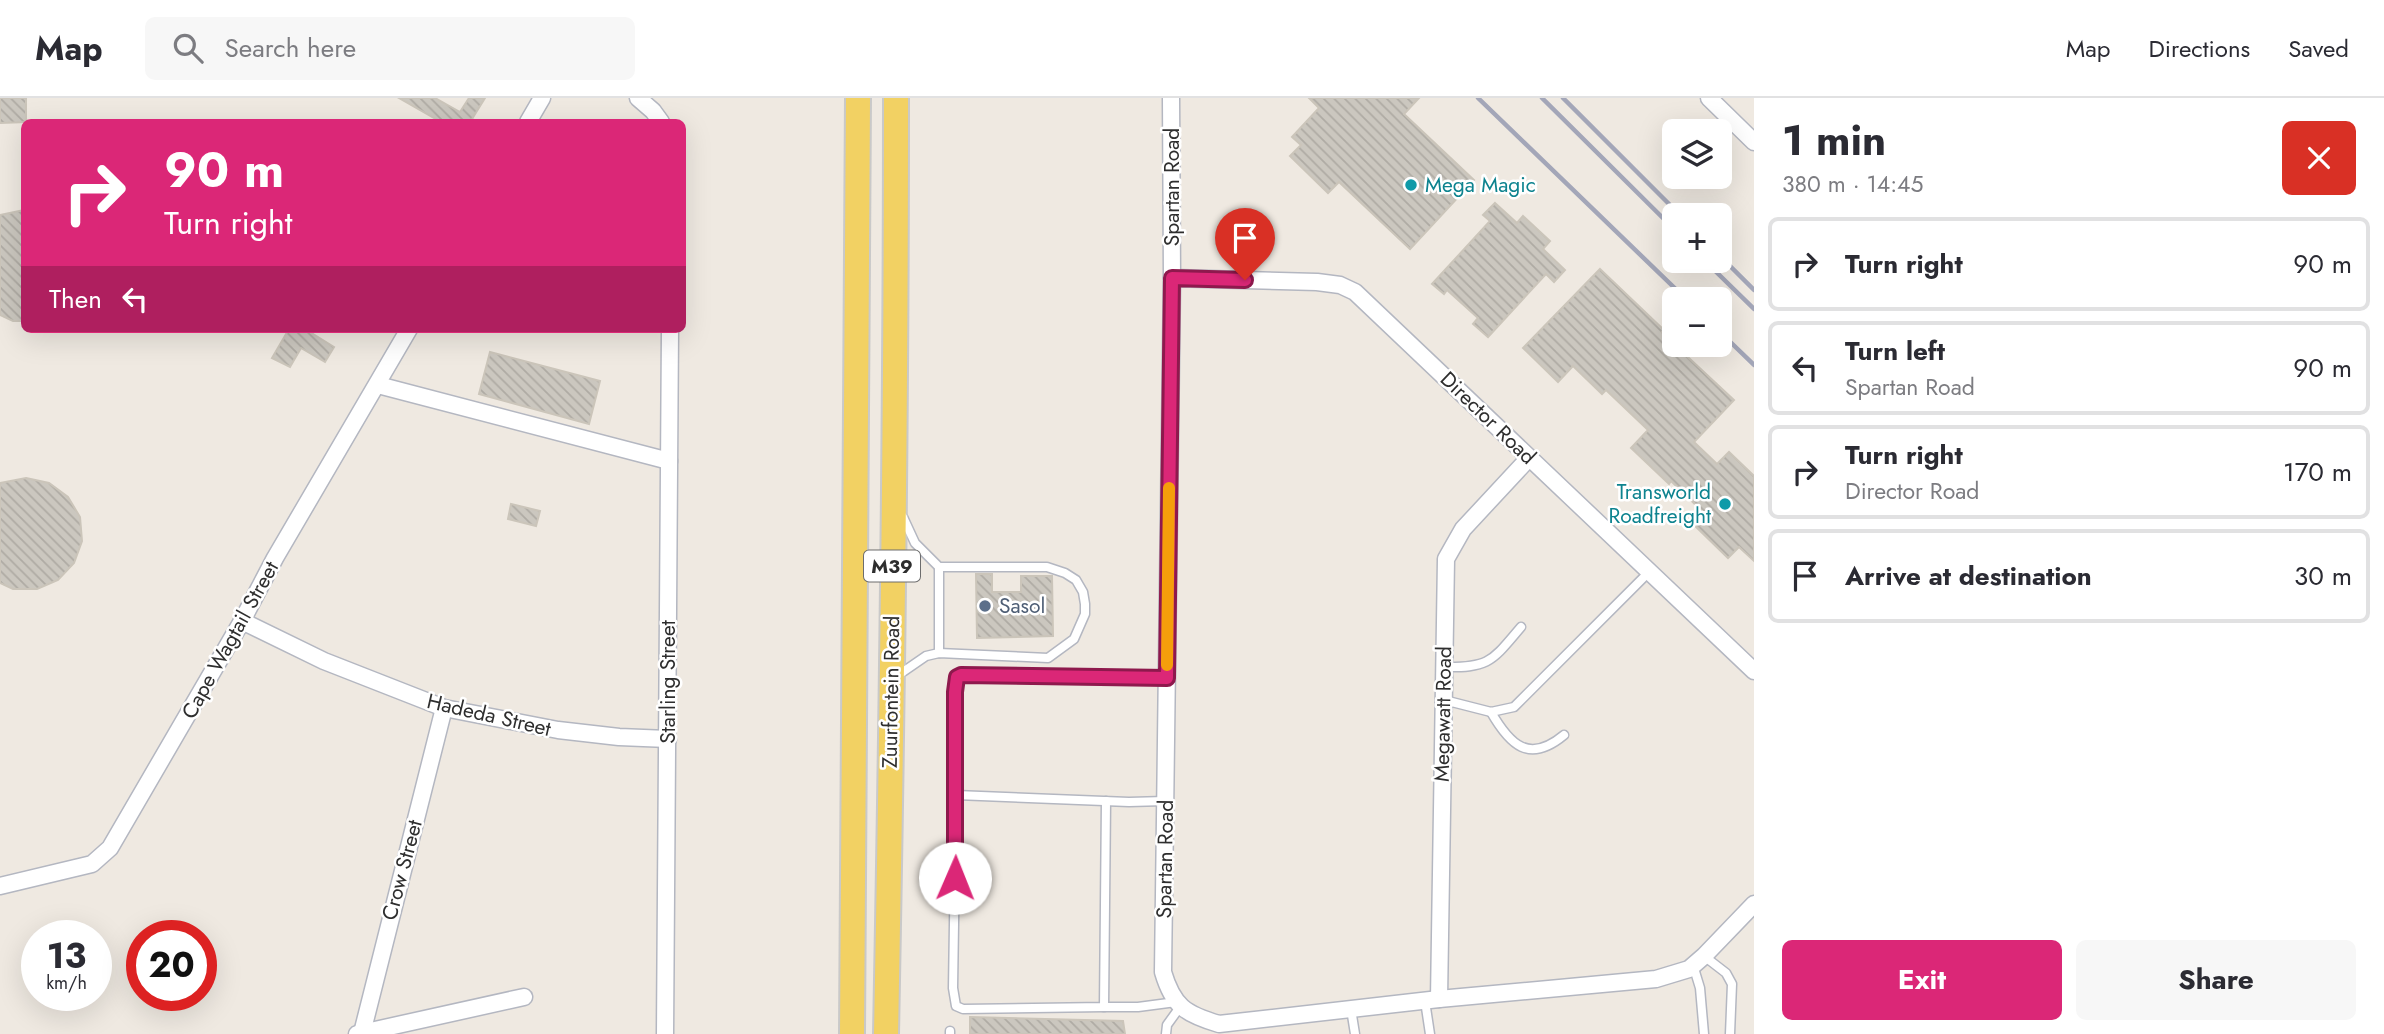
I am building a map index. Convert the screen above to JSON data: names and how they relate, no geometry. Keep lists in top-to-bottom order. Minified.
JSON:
{"streets":{"main road":["M39","Zuurfontein Road"],"street":["Spartan Road","Director Road","Cape Wagtail Street","Starling Street","Megawatt Road","Hadeda Street","Crow Street"]},"crossings":[["Spartan Road","Director Road"],["Director Road","Megawatt Road"],["Cape Wagtail Street","Hadeda Street"],["Starling Street","Hadeda Street"],["Hadeda Street","Crow Street"]],"places":["Mega Magic","Transworld Roadfreight","Sasol"],"page":{"header":"Map","search":"Search here","nav":["Map","Directions","Saved"],"heading":["1 min","380 m · 14:45"],"map_buttons":["+","−"],"turn":["90 m","Turn right"],"list":[{"name":"Turn right","value":"90 m"},{"name":"Turn left","note":"Spartan Road","value":"90 m"},{"name":"Turn right","note":"Director Road","value":"170 m"},{"name":"Arrive at destination","value":"30 m"}],"then":"Then","speed":"13 km/h","limit":"20","buttons":["Exit","Share"]}}
